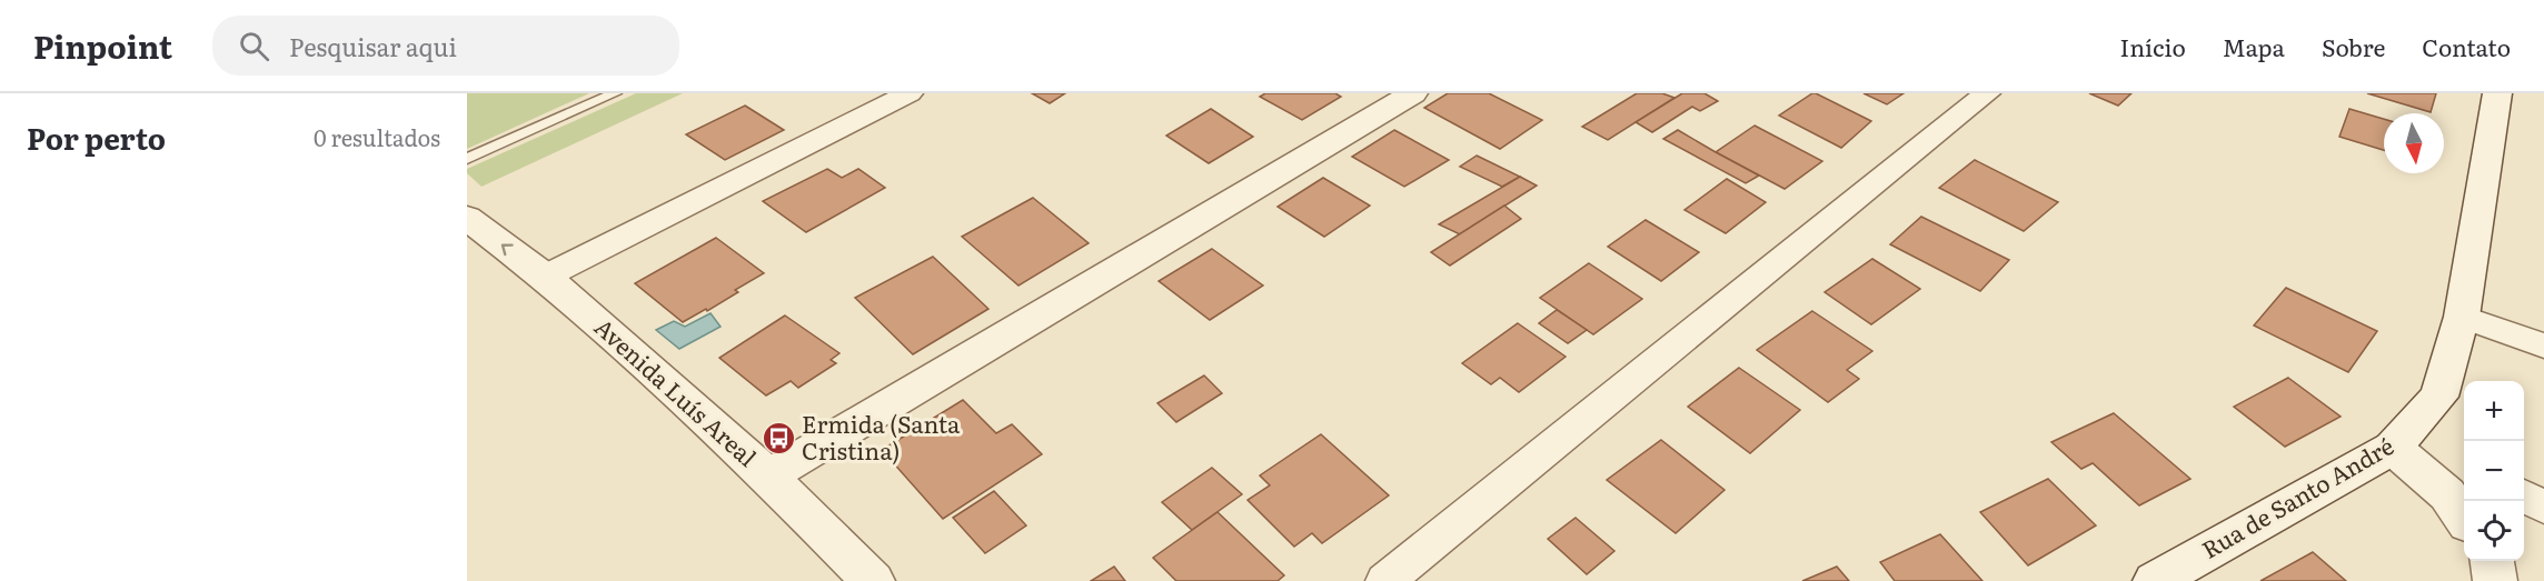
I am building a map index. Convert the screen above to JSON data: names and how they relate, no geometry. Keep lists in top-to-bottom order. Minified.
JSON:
{"streets":{"street":["Avenida Luís Areal","Rua de Santo André"]},"places":{"bus stop":["Ermida (Santa Cristina)"]},"north":"bottom","page":{"header":"Pinpoint","search":"Pesquisar aqui","nav":["Início","Mapa","Sobre","Contato"],"heading":["Por perto","0 resultados"],"map_buttons":["+","−"]}}
